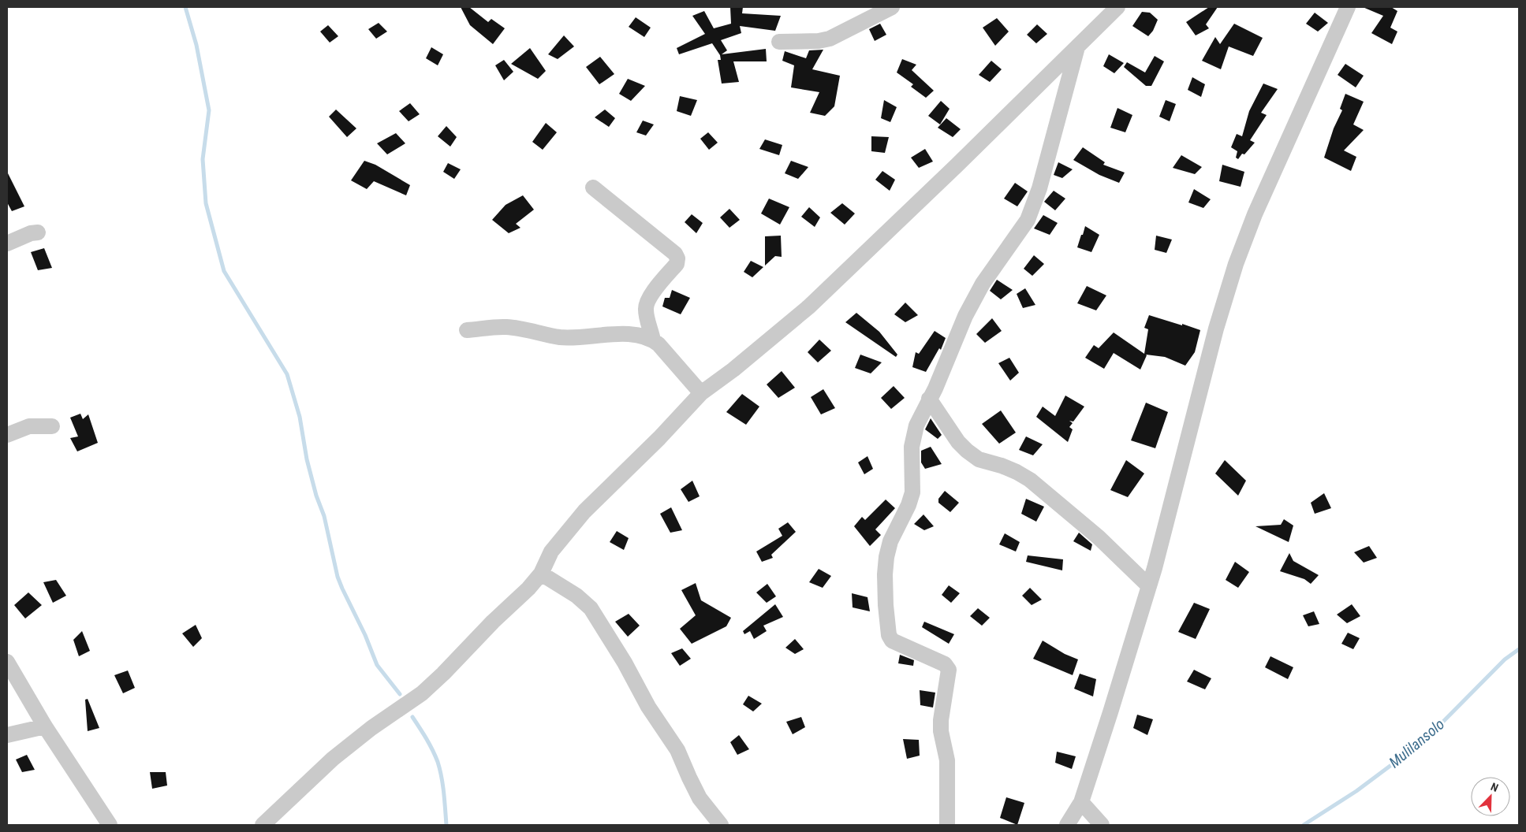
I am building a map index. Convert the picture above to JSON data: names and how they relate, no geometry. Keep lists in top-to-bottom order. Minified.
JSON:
{"water":["Mulilansolo"],"north":"top right"}
